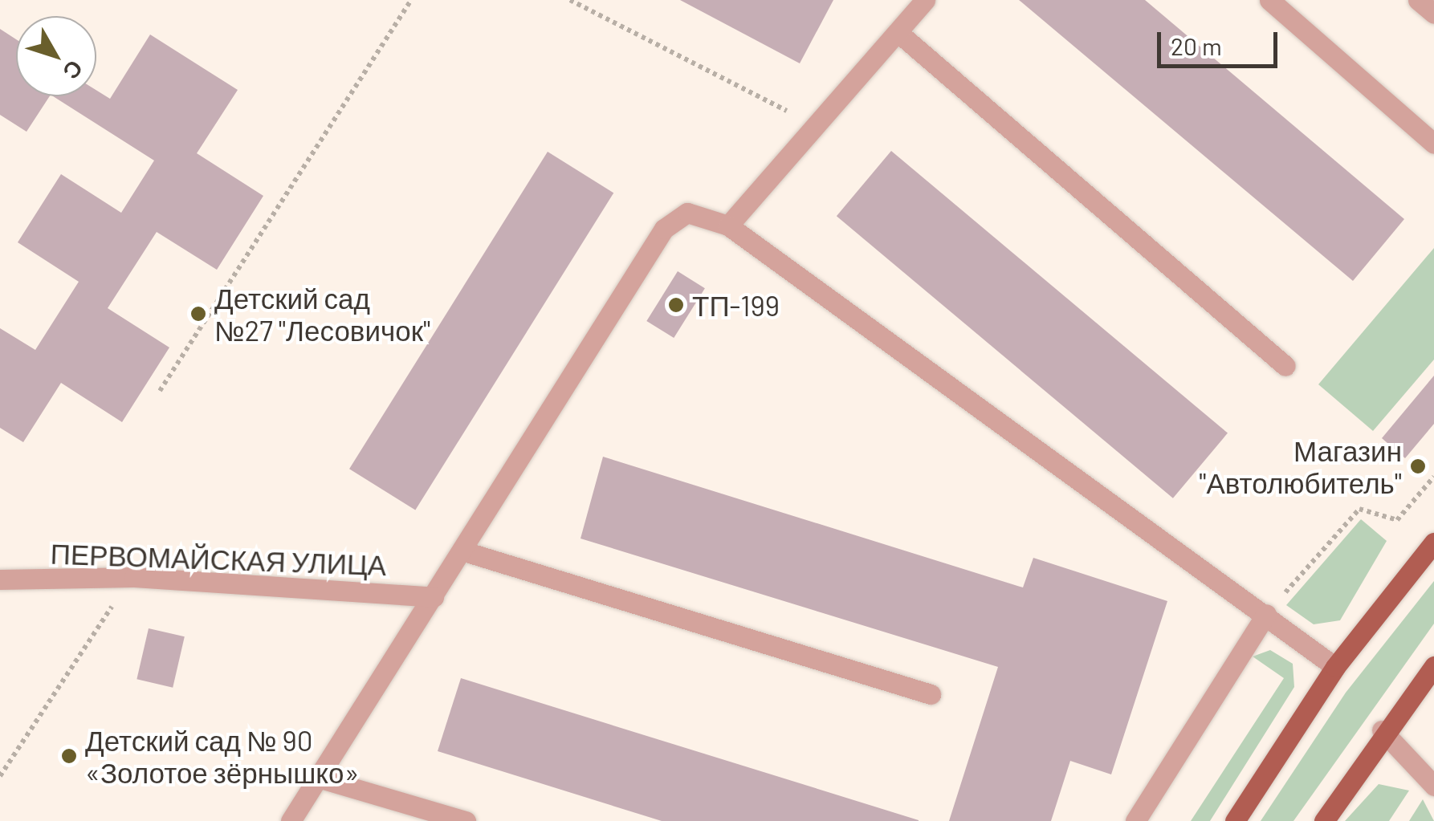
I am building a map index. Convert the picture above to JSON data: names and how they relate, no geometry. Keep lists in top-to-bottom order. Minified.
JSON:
{"streets":{"street":["ПЕРВОМАЙСКАЯ УЛИЦА"]},"places":["ТП-199","Детский сад №27 \"Лесовичок\"","Магазин \"Автолюбитель\"","Детский сад № 90 «Золотое зёрнышко»"],"scale_bar":"20 m","north":"bottom right"}
